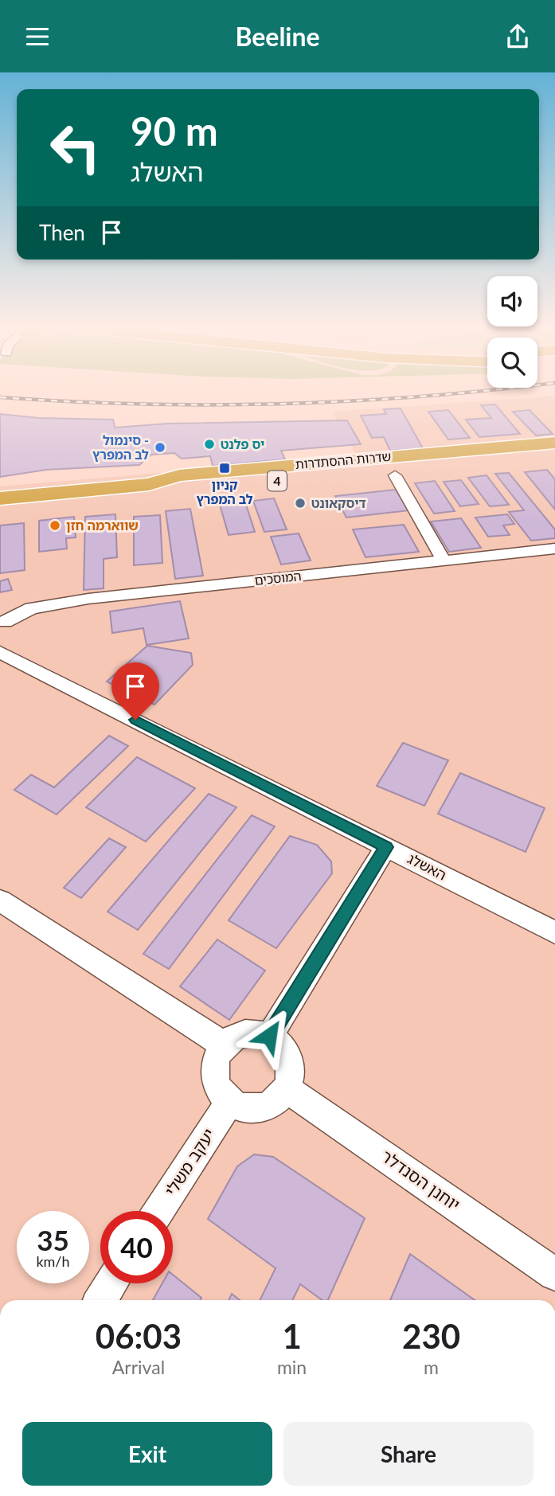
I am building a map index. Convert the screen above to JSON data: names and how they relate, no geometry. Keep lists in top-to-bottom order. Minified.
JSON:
{"streets":{"highway":["שדרות ההסתדרות","4"],"street":["המוסכים","האשלג","יעקב משלי","יוחנן הסנדלר"]},"crossings":[["יעקב משלי","יוחנן הסנדלר"]],"places":{"other":["יס פלנט","סינמול - לב המפרץ","דיסקאונט","שווארמה חזן"],"transit":["קניון לב המפרץ"]},"page":{"header":"Beeline","turn":["90 m","האשלג"],"then":"Then","speed":"35 km/h","limit":"40","eta":["06:03","Arrival","1","min","230","m"],"buttons":["Exit","Share"]}}
